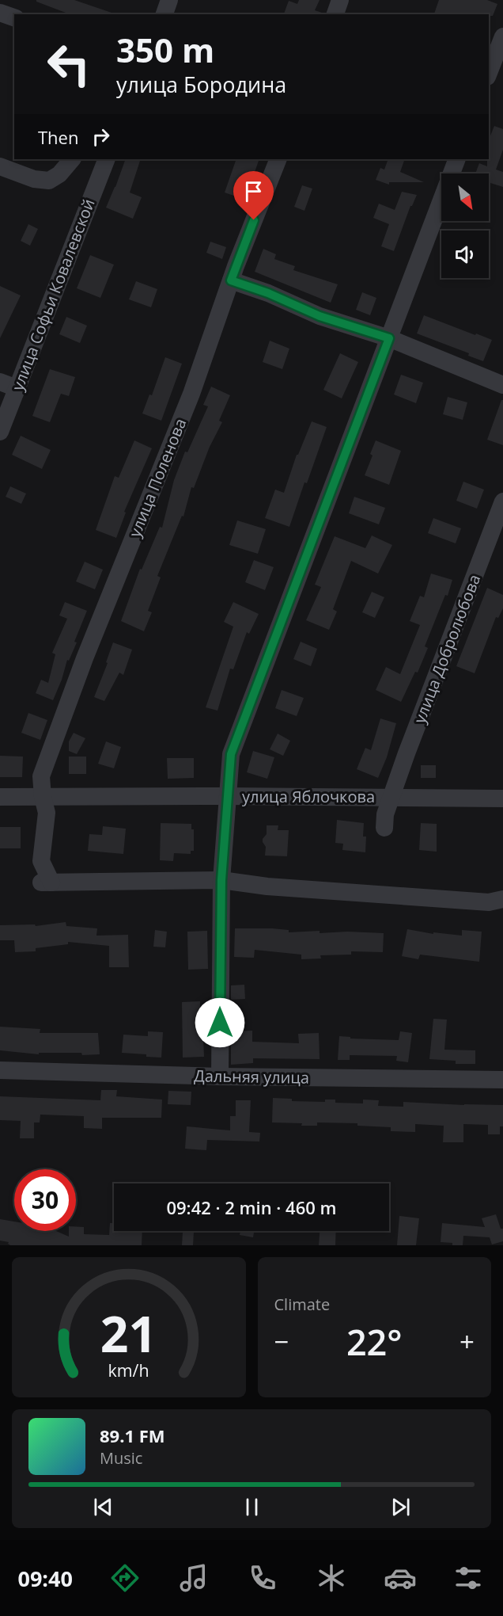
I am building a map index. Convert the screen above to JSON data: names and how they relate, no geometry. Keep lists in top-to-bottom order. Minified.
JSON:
{"streets":{"street":["улица Софьи Ковалевской","улица Поленова","улица Добролюбова","улица Яблочкова","Дальняя улица"]},"crossings":[["улица Поленова","улица Яблочкова"],["улица Добролюбова","улица Яблочкова"]],"north":"bottom right","page":{"turn":["350 m","улица Бородина"],"then":"Then","limit":"30","trip":"09:42 · 2 min · 460 m","tile":"Climate","heat":["−","22°","+"],"song":["89.1 FM","Music"],"tabs":"09:40","gauge":["21","km/h"]}}
